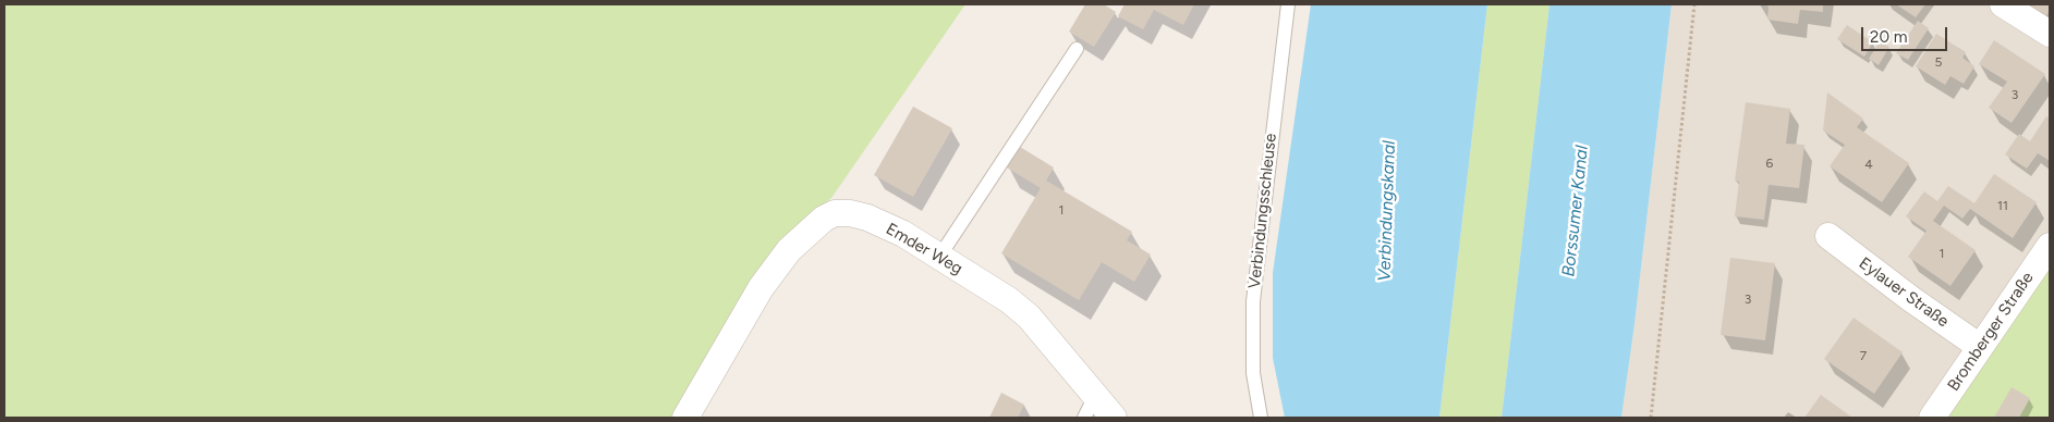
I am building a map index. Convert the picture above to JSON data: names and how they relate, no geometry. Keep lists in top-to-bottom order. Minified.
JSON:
{"streets":{"street":["Emder Weg","Eylauer Straße","Bromberger Straße"],"lane":["Verbindungsschleuse"]},"crossings":[["Eylauer Straße","Bromberger Straße"]],"water":["Verbindungskanal","Borssumer Kanal"],"house_numbers":["5","3","6","4","11","1","1","3","7"],"scale_bar":"20 m"}
